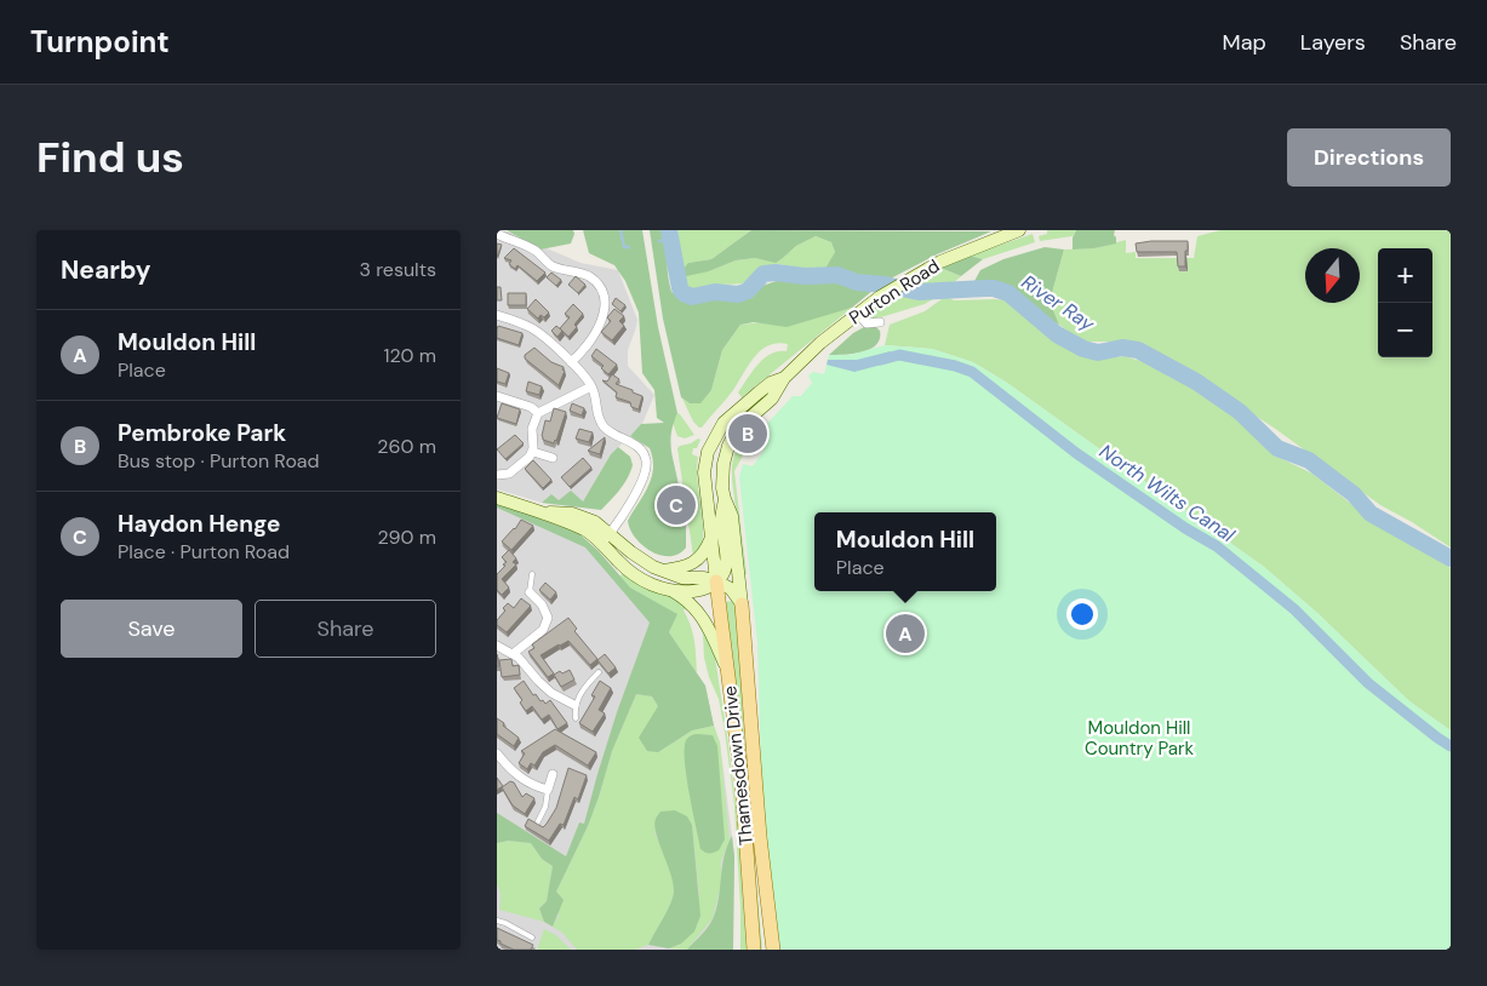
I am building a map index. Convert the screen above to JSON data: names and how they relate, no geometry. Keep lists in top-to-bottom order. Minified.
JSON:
{"streets":{"main road":["Purton Road","Thamesdown Drive"]},"crossings":[["Purton Road","Thamesdown Drive"]],"water":["River Ray","North Wilts Canal"],"parks":["Mouldon Hill Country Park"],"north":"bottom","page":{"header":"Turnpoint","nav":["Map","Layers","Share"],"buttons":["Directions",["Save","Share"]],"title":"Find us","heading":["Nearby","3 results"],"map_buttons":["+","−"],"list":[{"mark":"A","name":"Mouldon Hill","note":"Place","value":"120 m"},{"mark":"B","name":"Pembroke Park","note":"Bus stop · Purton Road","value":"260 m"},{"mark":"C","name":"Haydon Henge","note":"Place · Purton Road","value":"290 m"}],"pins":["B","C","A"],"popup":["Mouldon Hill","Place"]}}
